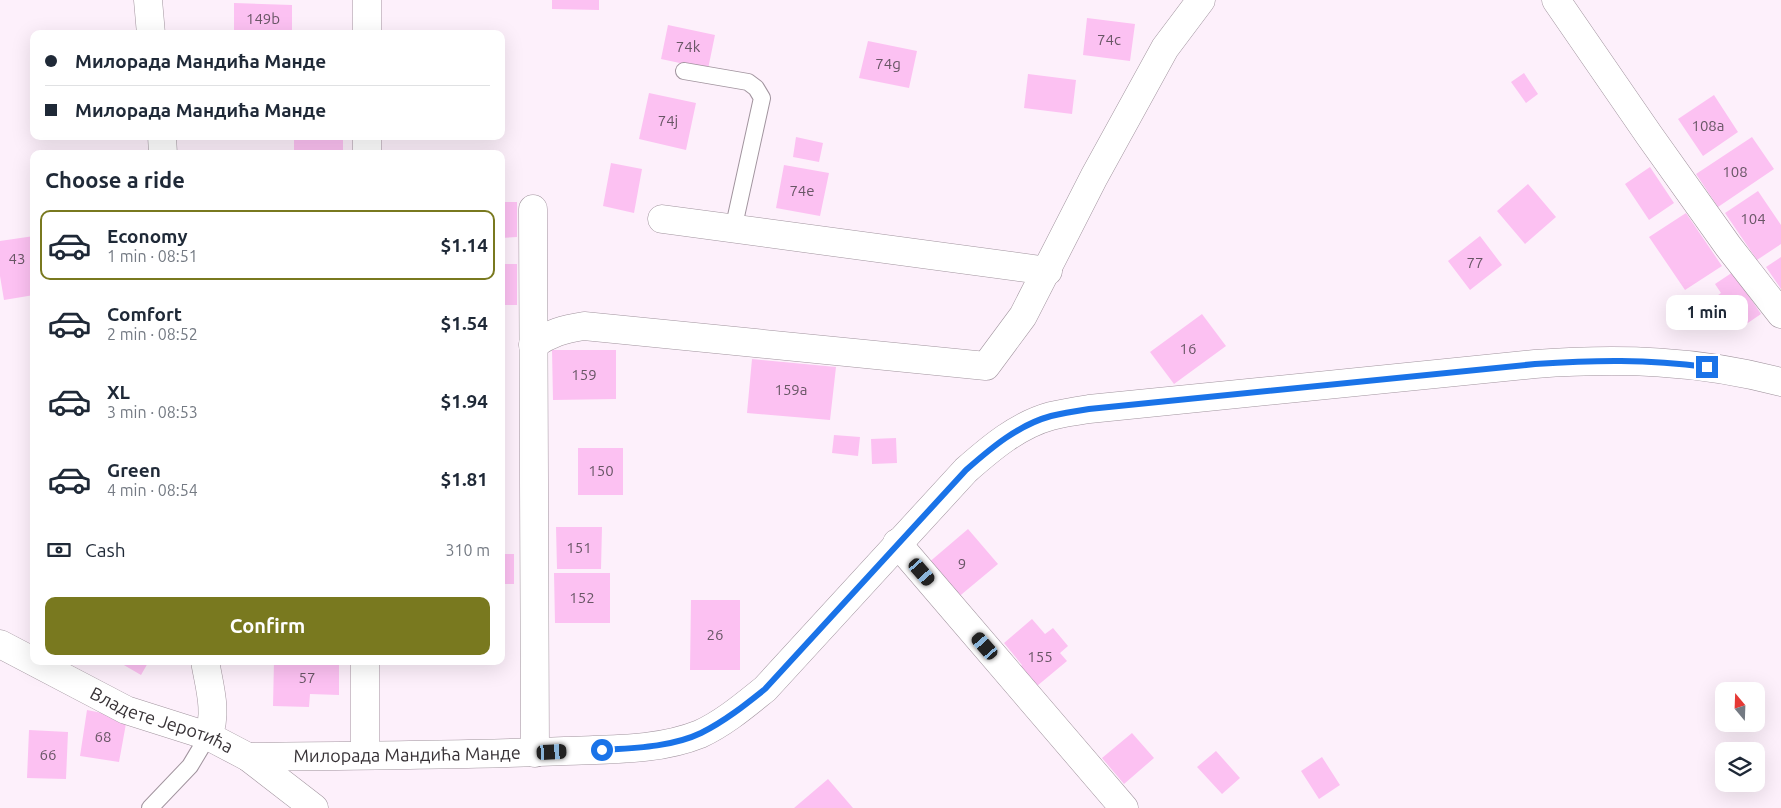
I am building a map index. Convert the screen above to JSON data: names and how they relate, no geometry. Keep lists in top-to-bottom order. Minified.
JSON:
{"streets":{"street":["Владете Јеротића","Милорада Мандића Манде"]},"crossings":[["Владете Јеротића","Милорада Мандића Манде"]],"house_numbers":["149b","74c","74k","74g","74j","108a","108","74e","104","43","77","16","159","159a","150","151","9","152","26","155","57","68","66"],"north":"top","page":{"banner":["Милорада Мандића Манде","Милорада Мандића Манде"],"heading":"Choose a ride","list":[{"name":"Economy","note":"1 min · 08:51","value":"$1.14"},{"name":"Comfort","note":"2 min · 08:52","value":"$1.54"},{"name":"XL","note":"3 min · 08:53","value":"$1.94"},{"name":"Green","note":"4 min · 08:54","value":"$1.81"}],"bubble":"1 min","pay":["Cash","310 m"],"buttons":"Confirm"}}
